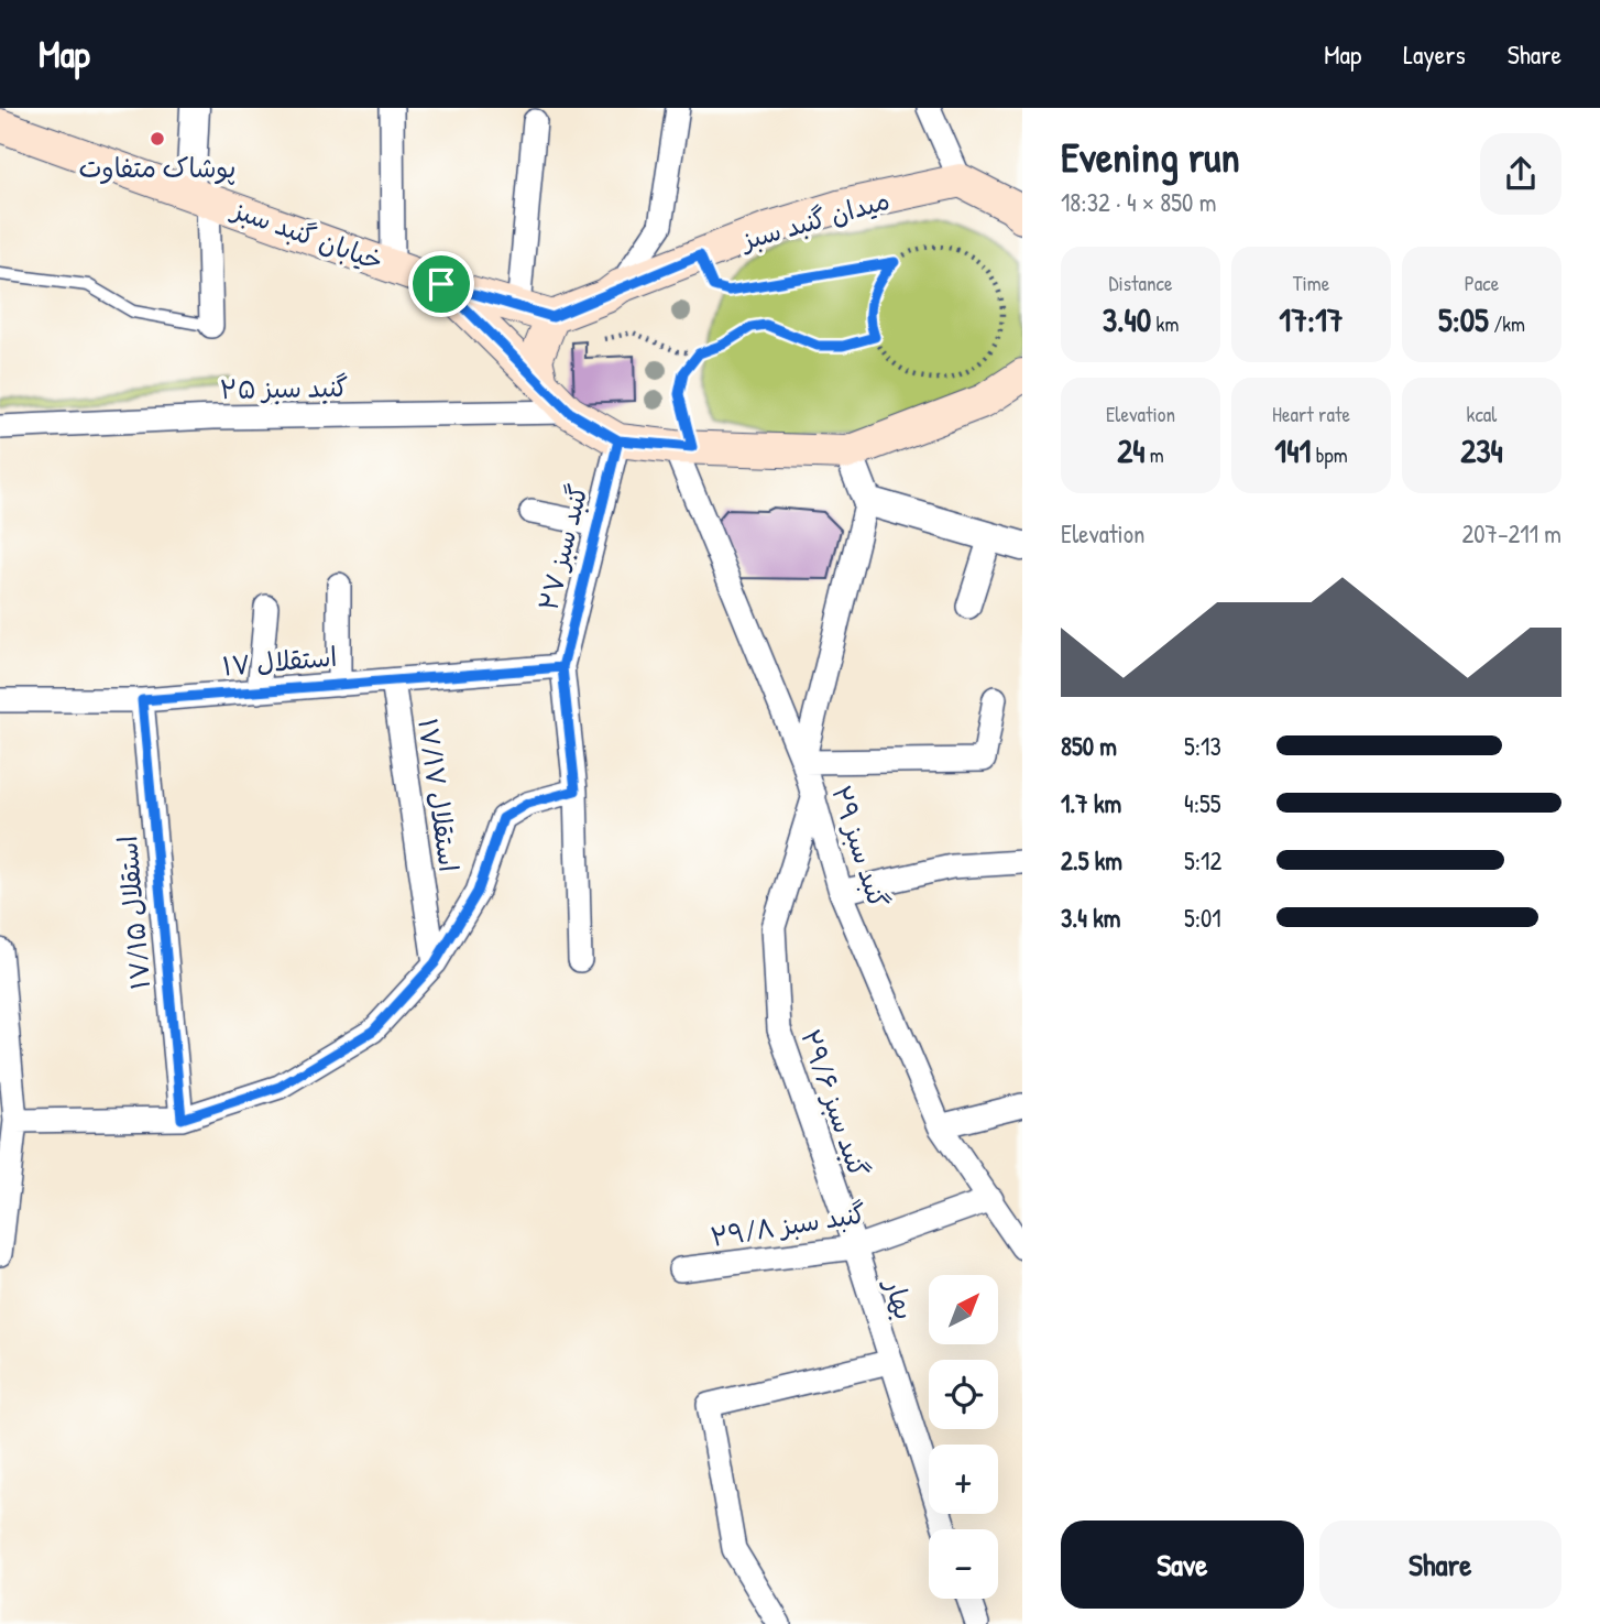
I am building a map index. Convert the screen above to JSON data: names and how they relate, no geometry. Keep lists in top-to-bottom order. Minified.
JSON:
{"streets":{"main road":["میدان گنبد سبز","خیابان گنبد سبز"],"street":["گنبد سبز ۲۵","گنبد سبز ۲۷","استقلال ۱۷","استقلال ۱۷/۱۷","گنبد سبز ۲۹","استقلال ۱۷/۱۵","گنبد سبز ۲۹/۶","گنبد سبز ۲۹/۸","بهار"]},"crossings":[["میدان گنبد سبز","خیابان گنبد سبز"],["گنبد سبز ۲۷","استقلال ۱۷"],["استقلال ۱۷","استقلال ۱۷/۱۷"],["استقلال ۱۷","استقلال ۱۷/۱۵"],["گنبد سبز ۲۹","گنبد سبز ۲۹/۶"],["گنبد سبز ۲۹","گنبد سبز ۲۹/۸"],["گنبد سبز ۲۹/۶","گنبد سبز ۲۹/۸"],["گنبد سبز ۲۹/۶","بهار"],["گنبد سبز ۲۹/۸","بهار"]],"places":["پوشاک متفاوت"],"north":"top right","page":{"header":"Map","nav":["Map","Layers","Share"],"heading":["Evening run","18:32 · 4 × 850 m"],"stats":[["Distance","3.40 km"],["Time","17:17"],["Pace","5:05 /km"],["Elevation","24 m"],["Heart rate","141 bpm"],["kcal","234"]],"chart":["Elevation","207–211 m"],"list":[{"name":"850 m","note":"5:13"},{"name":"1.7 km","note":"4:55"},{"name":"2.5 km","note":"5:12"},{"name":"3.4 km","note":"5:01"}],"map_buttons":["+","−"],"buttons":["Save","Share"]}}
